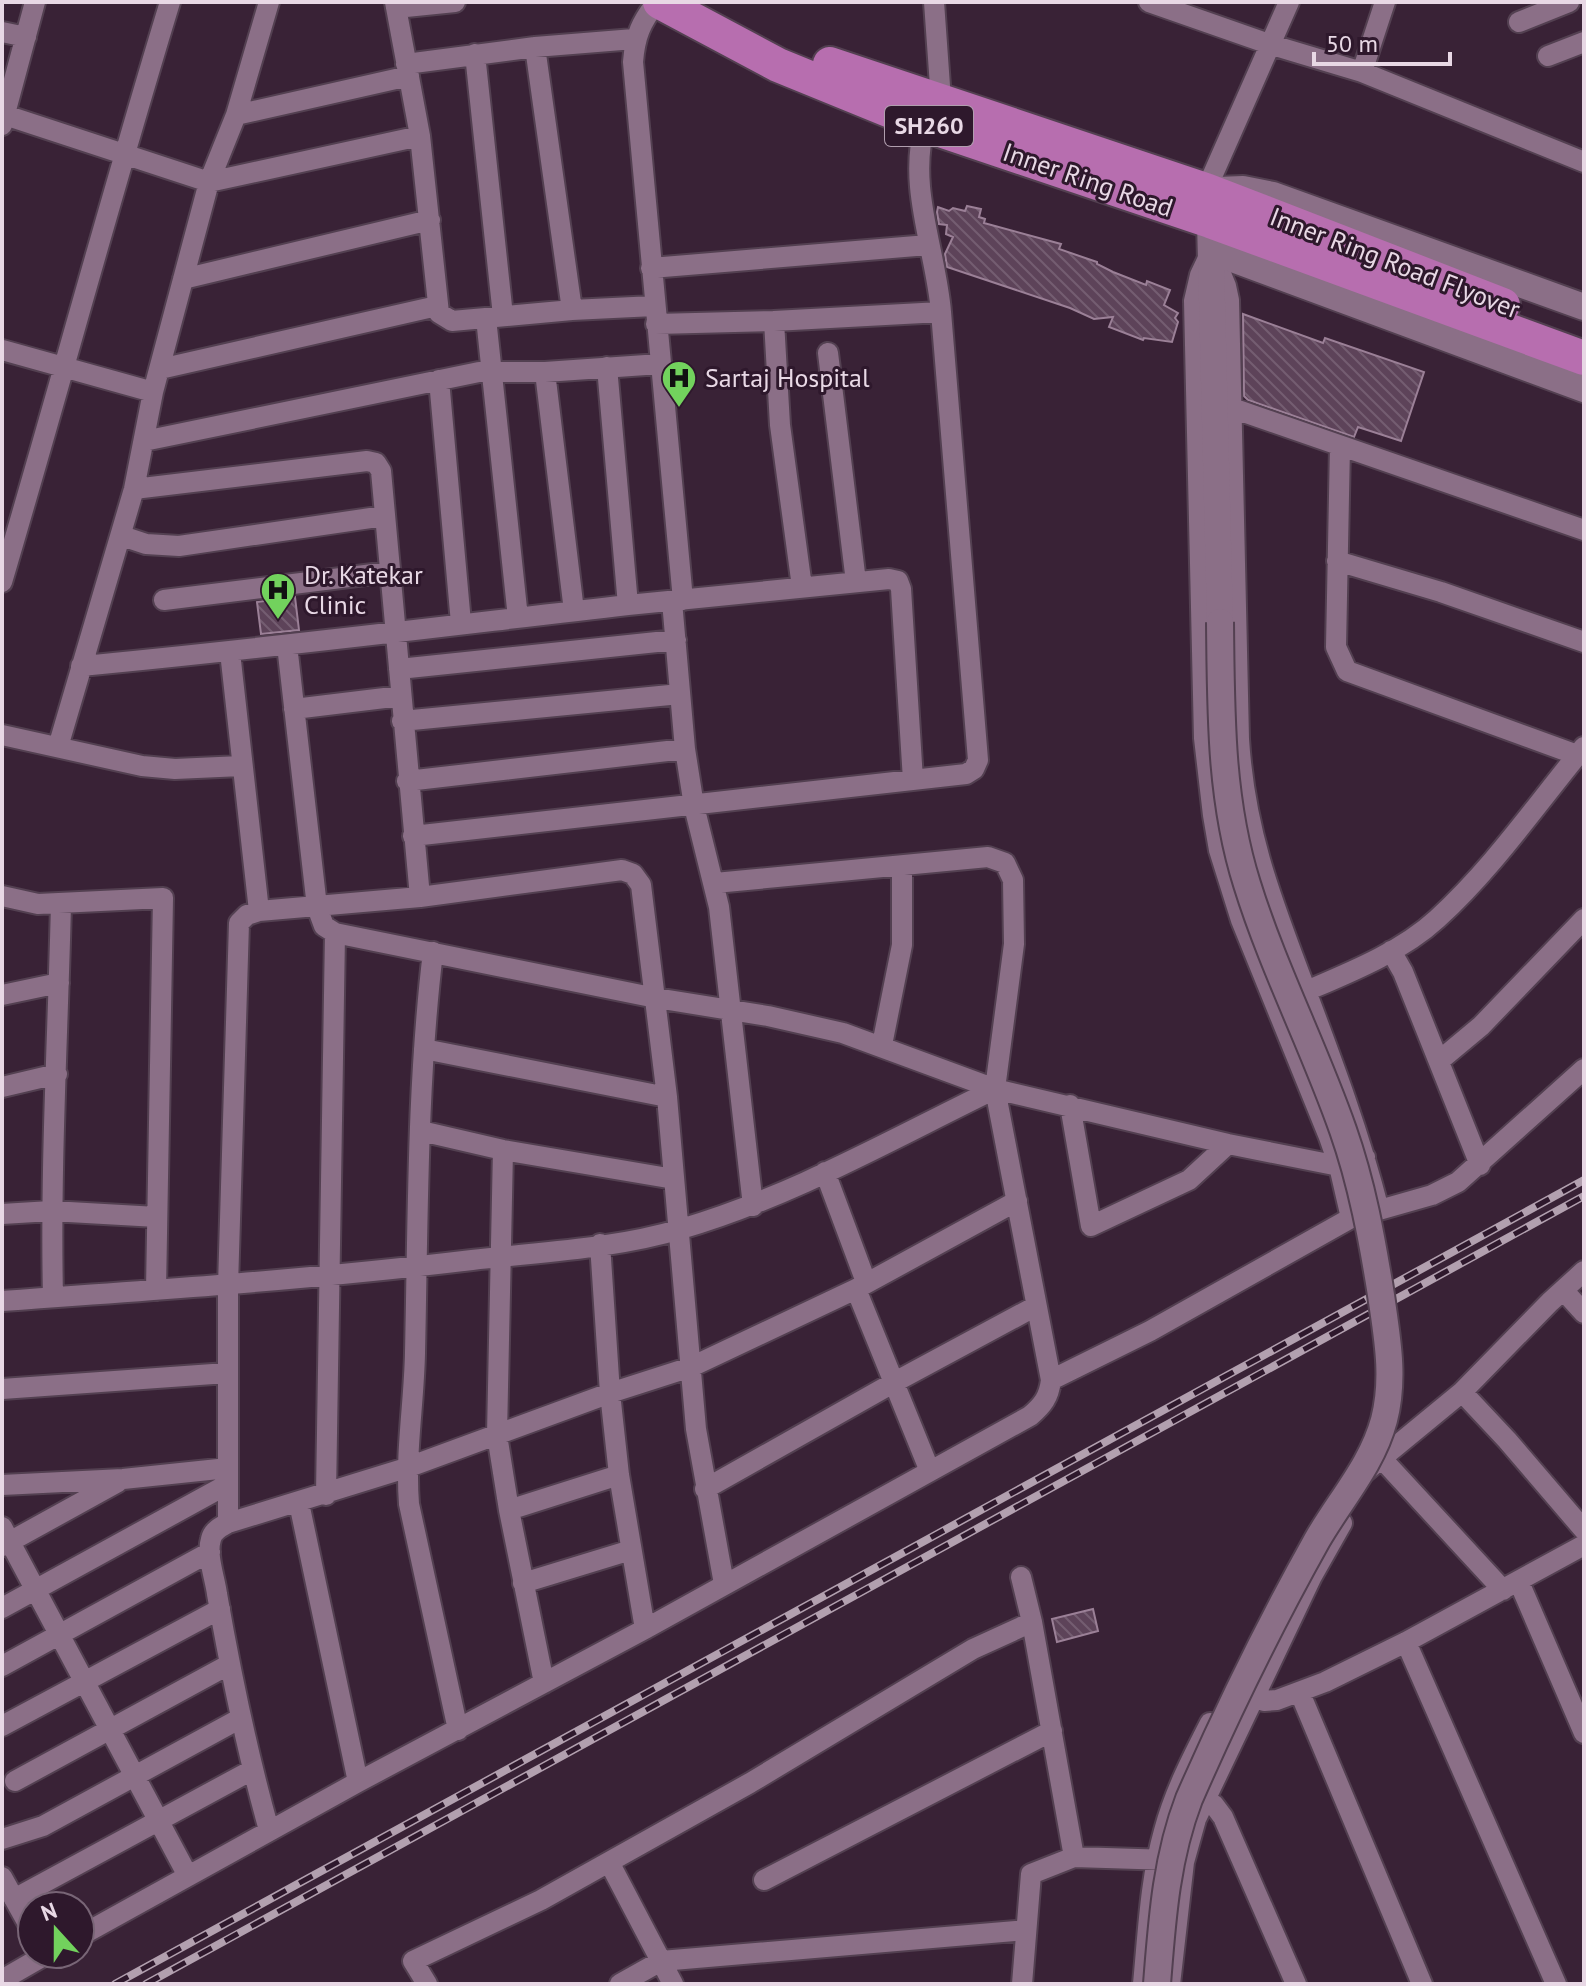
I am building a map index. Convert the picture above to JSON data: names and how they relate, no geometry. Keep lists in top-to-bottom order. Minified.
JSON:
{"streets":{"highway":["SH260","Inner Ring Road","Inner Ring Road Flyover"]},"crossings":[["Inner Ring Road","Inner Ring Road Flyover"]],"places":{"hospital":["Sartaj Hospital","Dr. Katekar Clinic"]},"scale_bar":"50 m","north":"top"}
